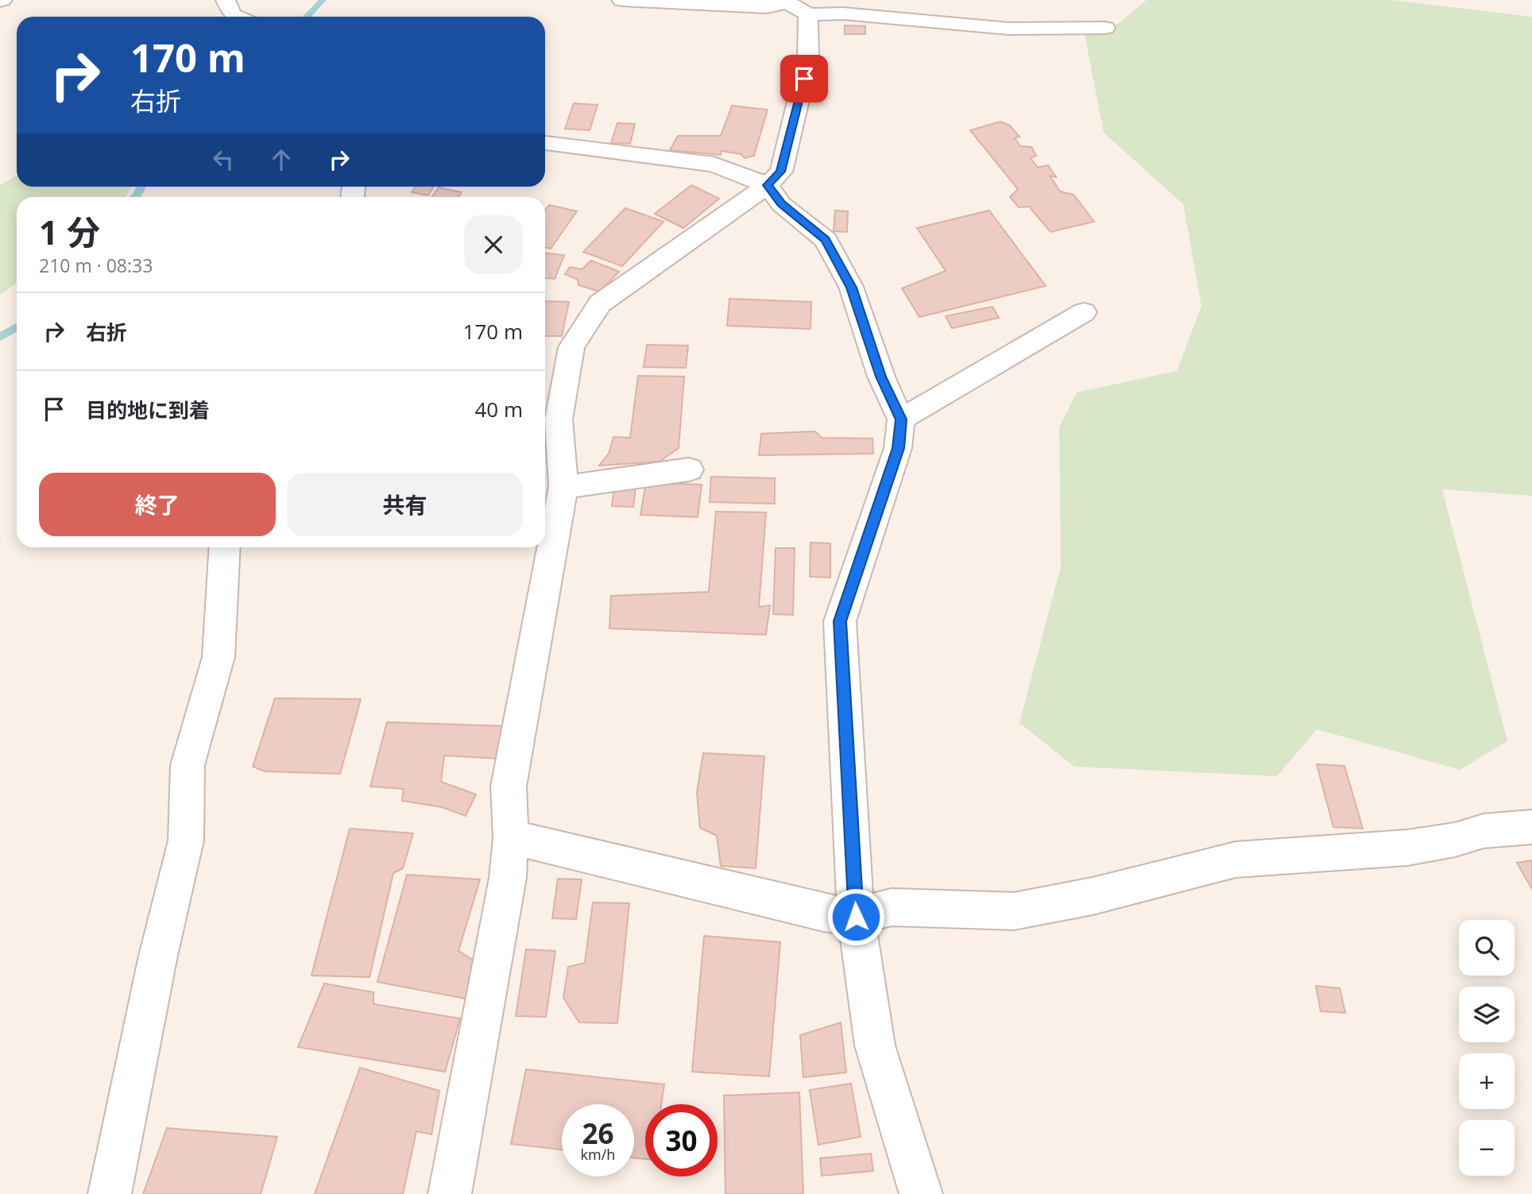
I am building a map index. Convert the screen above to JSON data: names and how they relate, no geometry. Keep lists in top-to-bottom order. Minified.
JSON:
{"page":{"turn":["170 m","右折"],"heading":["1 分","210 m · 08:33"],"list":[{"name":"右折","value":"170 m"},{"name":"目的地に到着","value":"40 m"}],"buttons":["終了","共有"],"map_buttons":["+","−"],"speed":"26 km/h","limit":"30"}}
